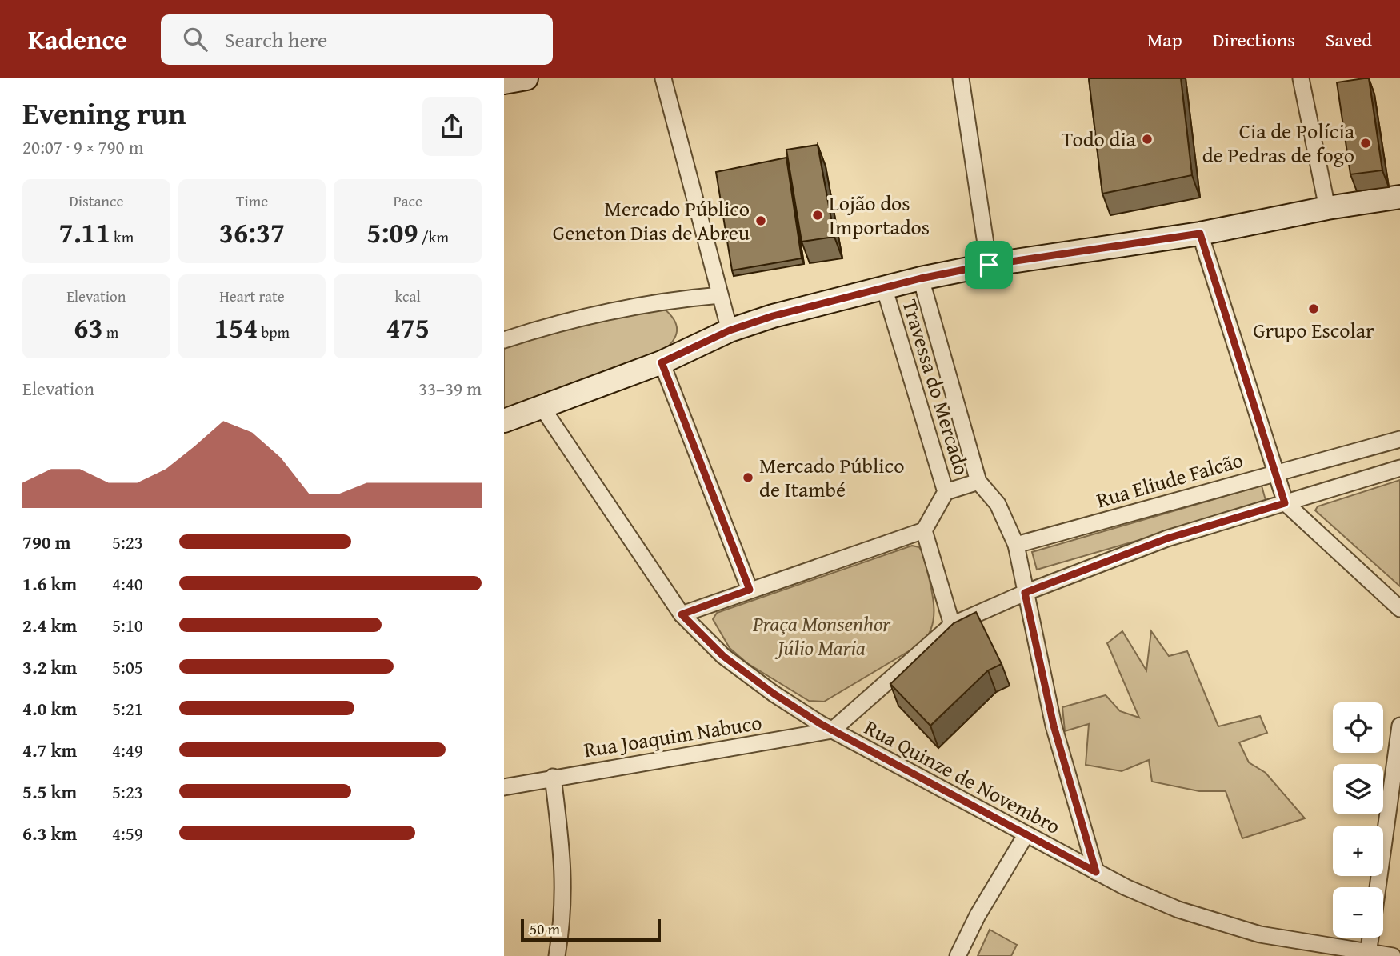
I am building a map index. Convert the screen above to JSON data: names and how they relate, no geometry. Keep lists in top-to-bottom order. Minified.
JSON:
{"streets":{"street":["Travessa do Mercado","Rua Eliude Falcão","Rua Joaquim Nabuco","Rua Quinze de Novembro"]},"crossings":[["Rua Joaquim Nabuco","Rua Quinze de Novembro"]],"parks":["Praça Monsenhor Júlio Maria"],"places":["Todo dia","Cia de Polícia de Pedras de fogo","Lojão dos Importados","Mercado Público Geneton Dias de Abreu","Grupo Escolar","Mercado Público de Itambé"],"scale_bar":"50 m","page":{"header":"Kadence","search":"Search here","nav":["Map","Directions","Saved"],"heading":["Evening run","20:07 · 9 × 790 m"],"stats":[["Distance","7.11 km"],["Time","36:37"],["Pace","5:09 /km"],["Elevation","63 m"],["Heart rate","154 bpm"],["kcal","475"]],"chart":["Elevation","33–39 m"],"list":[{"name":"790 m","note":"5:23"},{"name":"1.6 km","note":"4:40"},{"name":"2.4 km","note":"5:10"},{"name":"3.2 km","note":"5:05"},{"name":"4.0 km","note":"5:21"},{"name":"4.7 km","note":"4:49"},{"name":"5.5 km","note":"5:23"},{"name":"6.3 km","note":"4:59"}],"map_buttons":["+","−"],"scale":"50 m"}}
